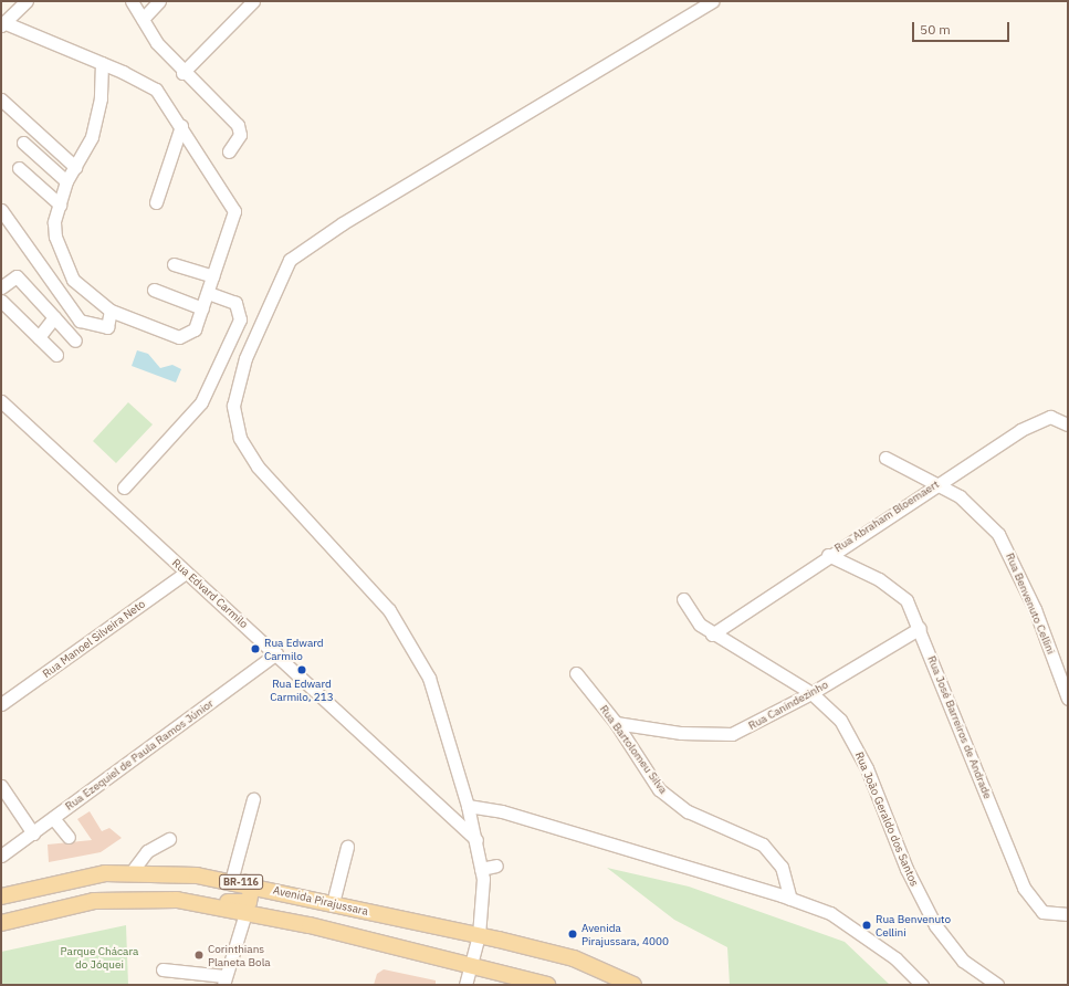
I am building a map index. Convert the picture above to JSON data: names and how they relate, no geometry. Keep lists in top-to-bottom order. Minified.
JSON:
{"streets":{"main road":["BR-116","Avenida Pirajussara"],"street":["Rua Abraham Bloemaert","Rua Edvard Carmilo","Rua Benvenuto Cellini","Rua Manoel Silveira Neto","Rua Canindezinho","Rua José Barreiros de Andrade","Rua Bartolomeu Silva","Rua Ezequiel de Paula Ramos Júnior","Rua João Geraldo dos Santos"]},"crossings":[["Rua Abraham Bloemaert","Rua Benvenuto Cellini"],["Rua Abraham Bloemaert","Rua José Barreiros de Andrade"],["Rua Abraham Bloemaert","Rua João Geraldo dos Santos"],["Rua Edvard Carmilo","Rua Manoel Silveira Neto"],["Rua Edvard Carmilo","Rua Ezequiel de Paula Ramos Júnior"],["Rua Canindezinho","Rua José Barreiros de Andrade"],["Rua Canindezinho","Rua Bartolomeu Silva"],["Rua Canindezinho","Rua João Geraldo dos Santos"]],"parks":["Parque Chácara do Jóquei"],"places":["Rua Edward Carmilo","Rua Edward Carmilo, 213","Rua Benvenuto Cellini","Avenida Pirajussara, 4000","Corinthians Planeta Bola"],"scale_bar":"50 m"}
